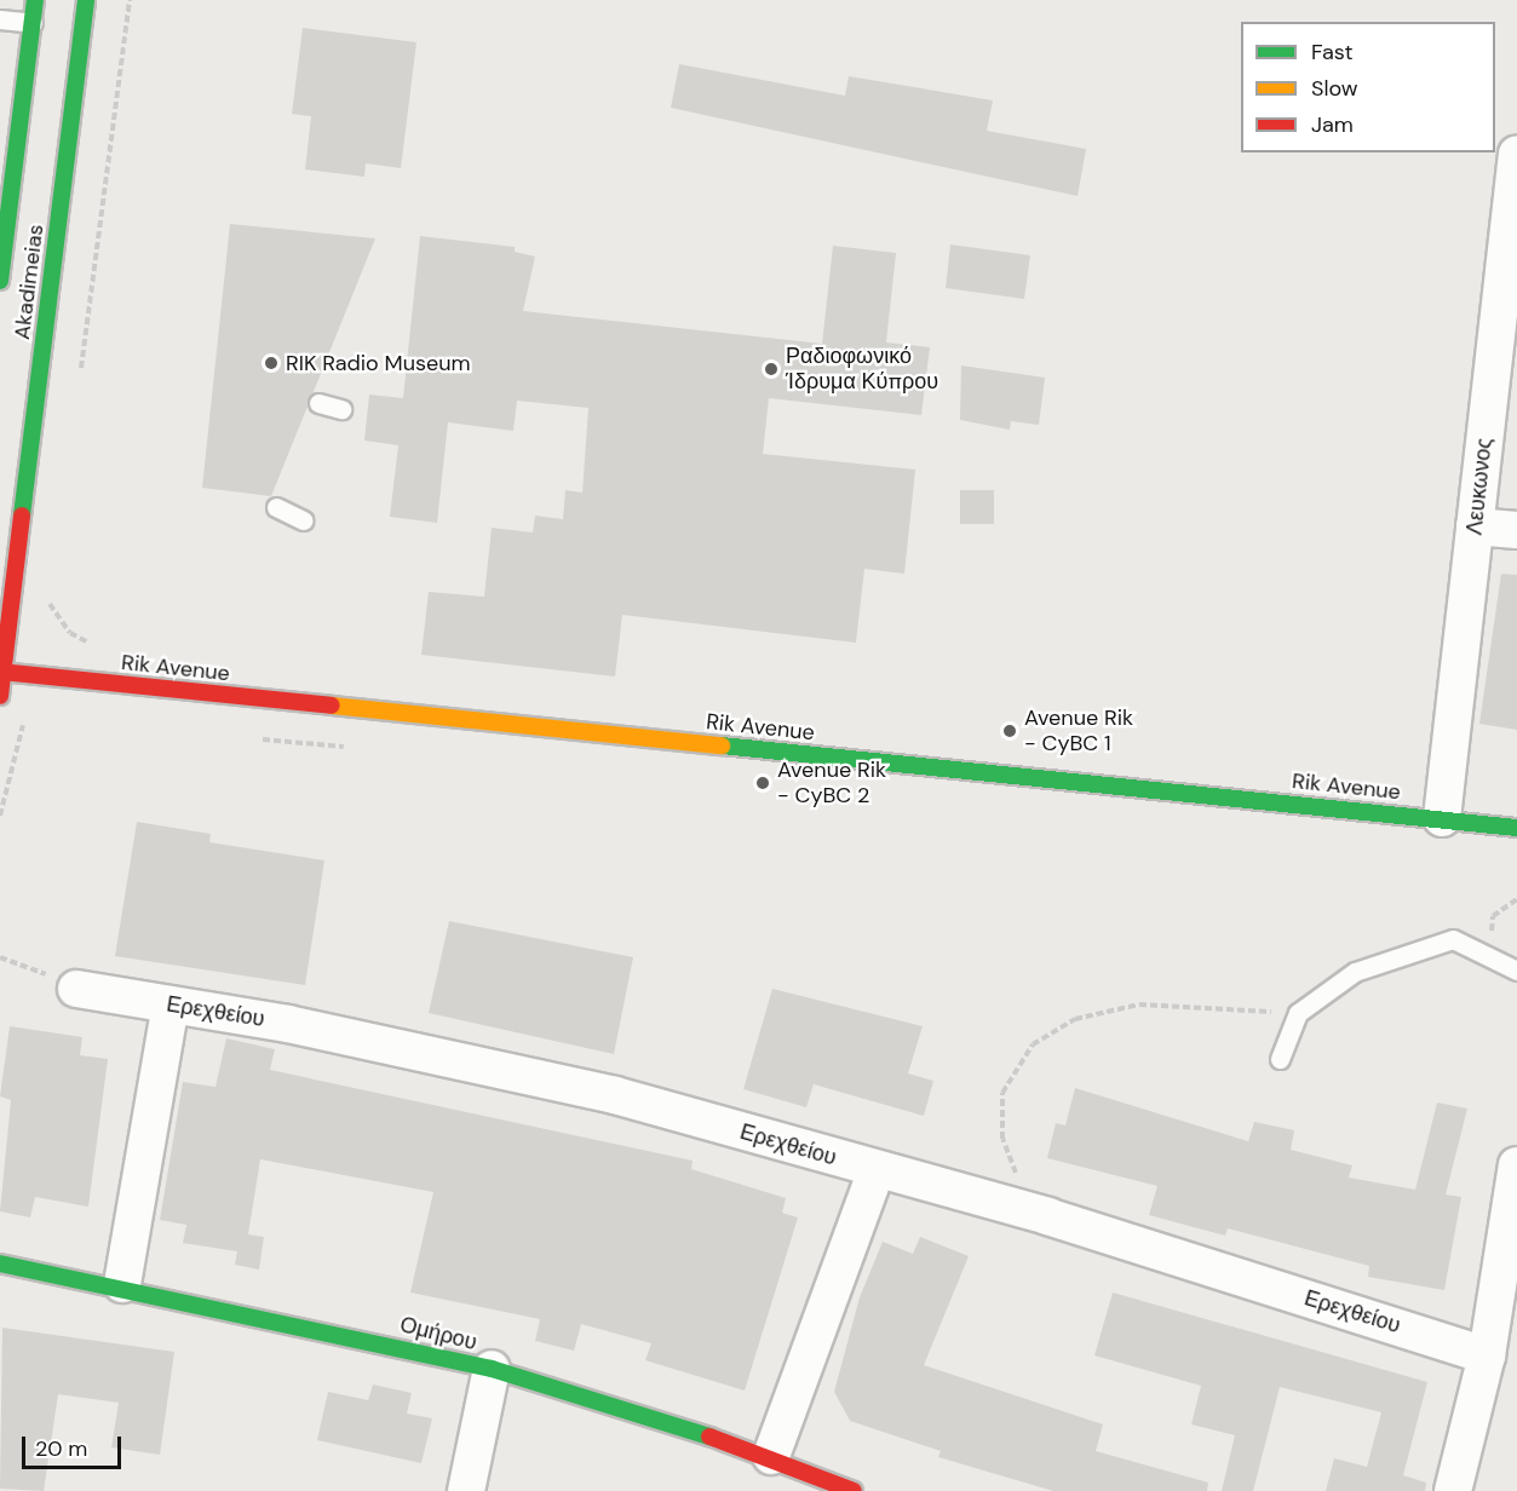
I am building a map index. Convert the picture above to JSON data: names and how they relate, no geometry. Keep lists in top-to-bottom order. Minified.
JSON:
{"streets":{"main road":["Akadimeias","Rik Avenue","Ομήρου"],"street":["Λευκωνος","Ερεχθείου"]},"crossings":[["Akadimeias","Rik Avenue"],["Λευκωνος","Rik Avenue"]],"places":["RIK Radio Museum","Ραδιοφωνικό Ίδρυμα Κύπρου","Avenue Rik - CyBC 1","Avenue Rik - CyBC 2"],"legend":["Fast","Slow","Jam"],"scale_bar":"20 m"}
